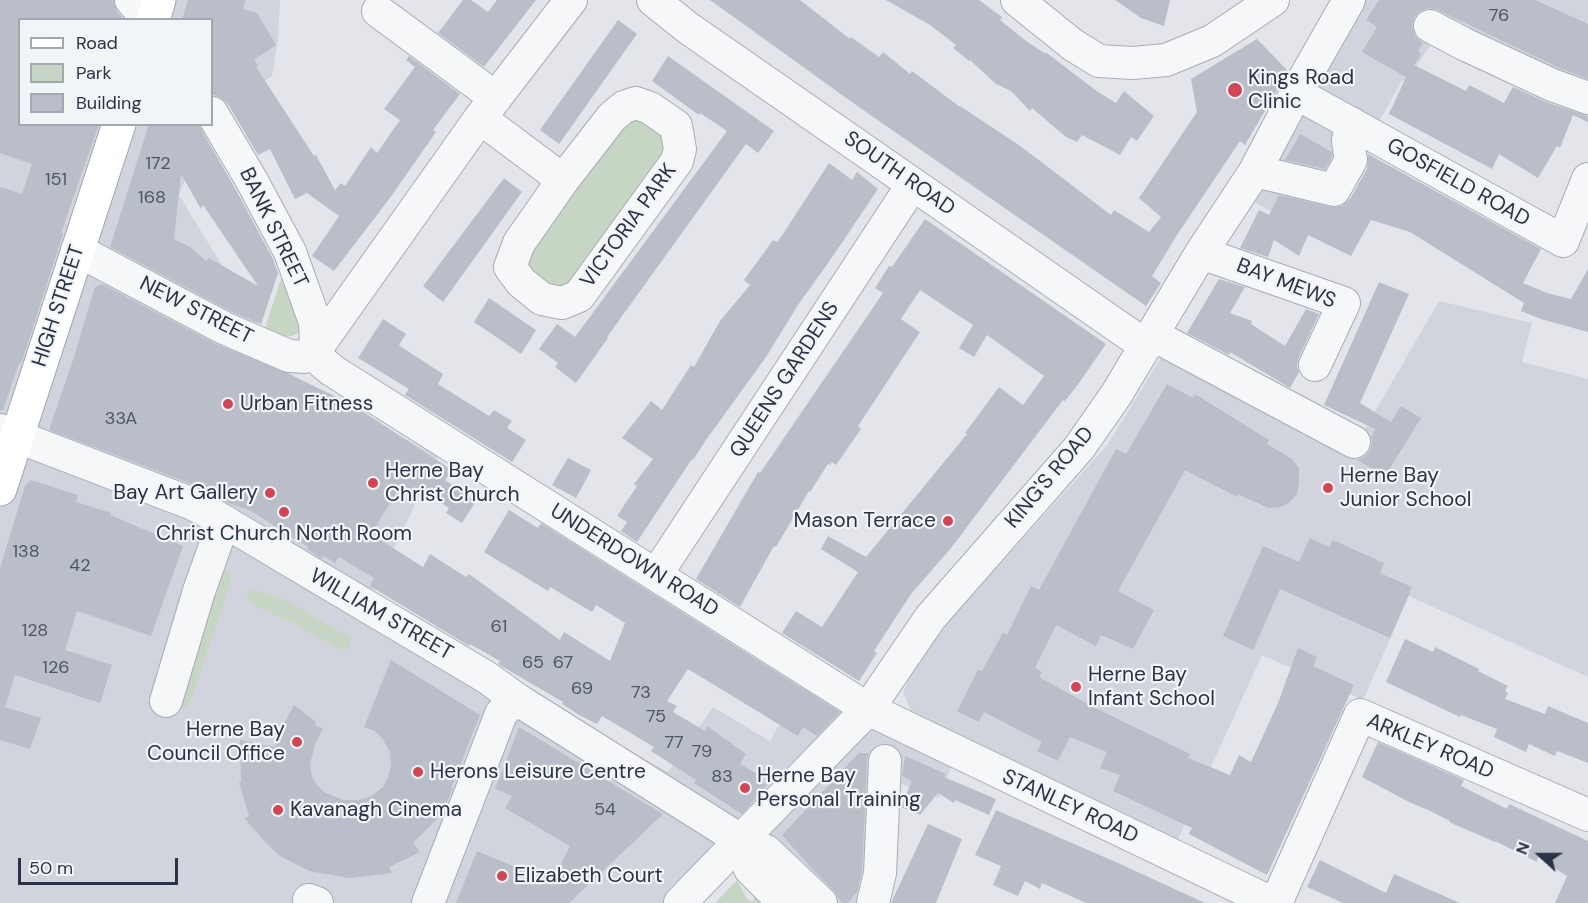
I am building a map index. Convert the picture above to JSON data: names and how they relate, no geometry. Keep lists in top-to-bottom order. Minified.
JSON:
{"streets":{"main road":["HIGH STREET"],"street":["SOUTH ROAD","GOSFIELD ROAD","VICTORIA PARK","BANK STREET","BAY MEWS","NEW STREET","QUEENS GARDENS","KING'S ROAD","UNDERDOWN ROAD","WILLIAM STREET","ARKLEY ROAD","STANLEY ROAD"]},"crossings":[["SOUTH ROAD","QUEENS GARDENS"],["SOUTH ROAD","KING'S ROAD"],["GOSFIELD ROAD","KING'S ROAD"],["BANK STREET","NEW STREET"],["BANK STREET","UNDERDOWN ROAD"],["BAY MEWS","KING'S ROAD"],["HIGH STREET","NEW STREET"],["HIGH STREET","WILLIAM STREET"],["NEW STREET","UNDERDOWN ROAD"],["QUEENS GARDENS","UNDERDOWN ROAD"],["KING'S ROAD","UNDERDOWN ROAD"],["KING'S ROAD","WILLIAM STREET"],["KING'S ROAD","STANLEY ROAD"],["UNDERDOWN ROAD","STANLEY ROAD"],["ARKLEY ROAD","STANLEY ROAD"]],"places":["Kings Road Clinic","Urban Fitness","Herne Bay Christ Church","Herne Bay Junior School","Bay Art Gallery","Christ Church North Room","Mason Terrace","Herne Bay Infant School","Herne Bay Council Office","Herons Leisure Centre","Herne Bay Personal Training","Kavanagh Cinema","Elizabeth Court"],"house_numbers":["76","172","151","168","33A","138","42","61","128","65","67","126","69","73","75","77","79","83","54"],"legend":["Road","Park","Building"],"scale_bar":"50 m","north":"left"}
